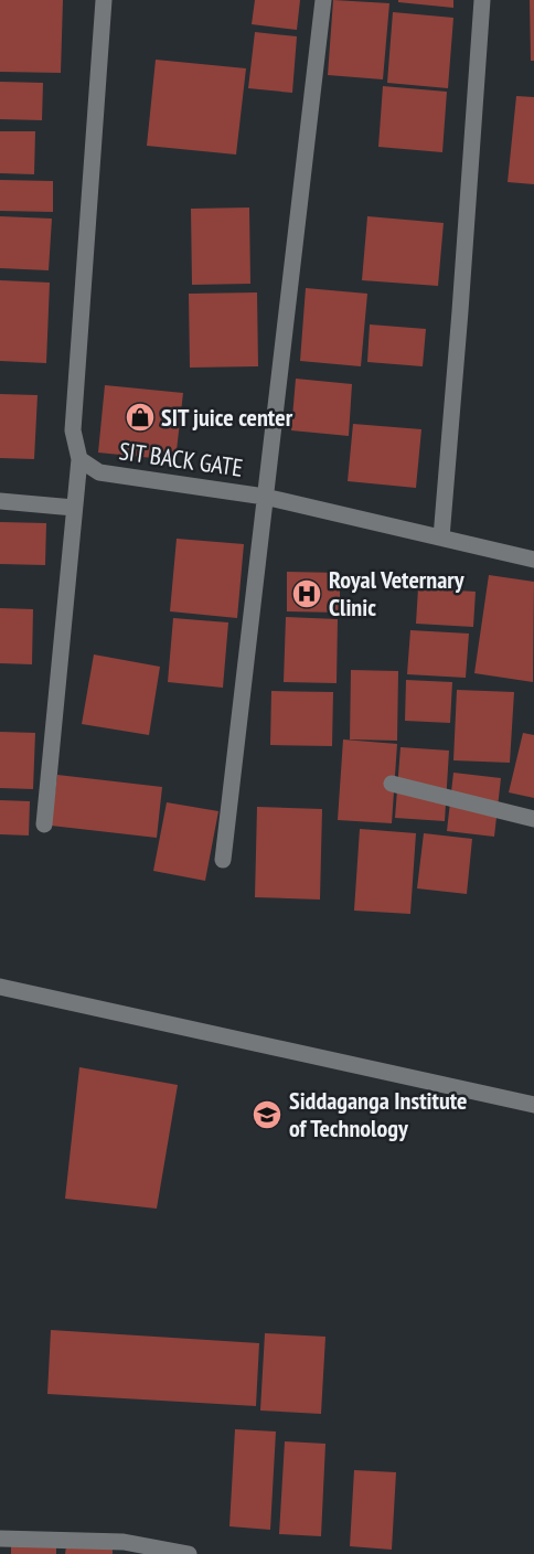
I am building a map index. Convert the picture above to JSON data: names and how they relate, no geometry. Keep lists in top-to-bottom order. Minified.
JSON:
{"streets":{"street":["SIT BACK GATE"]},"places":{"shop":["SIT juice center"],"hospital":["Royal Veternary Clinic"],"school or university":["Siddaganga Institute of Technology"]}}
